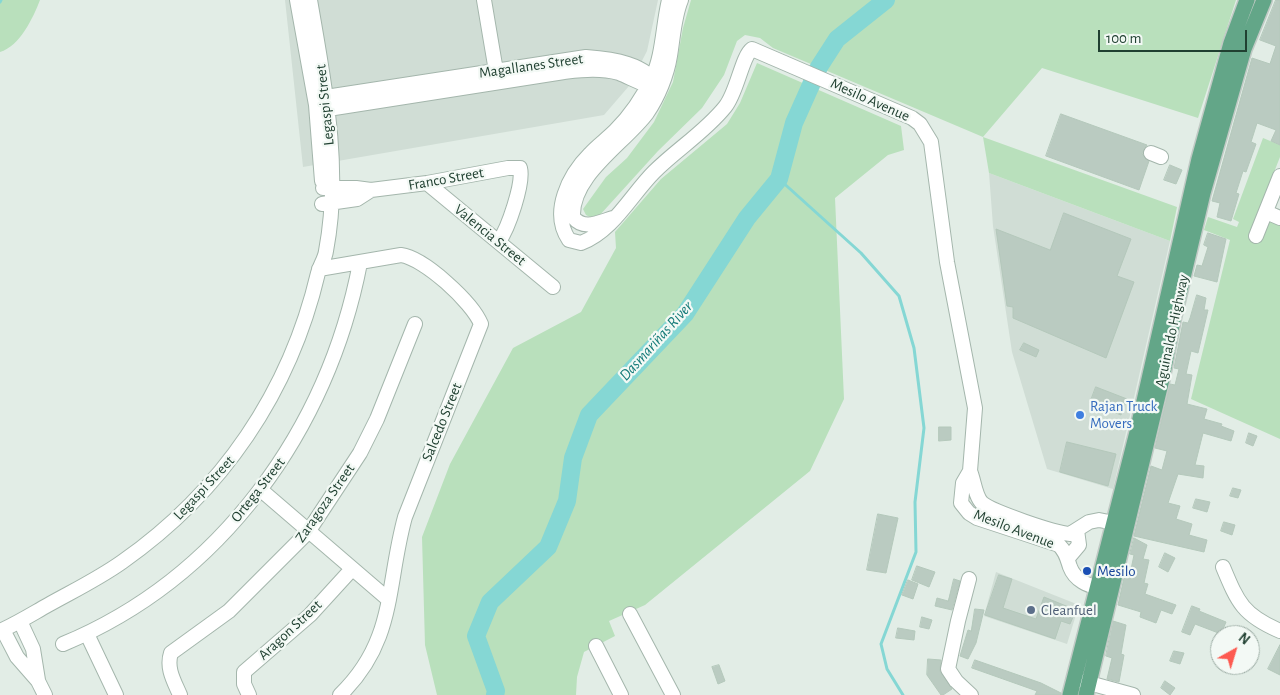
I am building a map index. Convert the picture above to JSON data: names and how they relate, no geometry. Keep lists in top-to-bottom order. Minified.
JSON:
{"streets":{"main road":["Aguinaldo Highway"],"street":["Magallanes Street","Mesilo Avenue","Legaspi Street","Franco Street","Valencia Street","Salcedo Street","Ortega Street","Zaragoza Street","Aragon Street"]},"crossings":[["Magallanes Street","Mesilo Avenue"],["Magallanes Street","Legaspi Street"],["Mesilo Avenue","Aguinaldo Highway"],["Legaspi Street","Franco Street"],["Legaspi Street","Salcedo Street"],["Franco Street","Valencia Street"],["Salcedo Street","Ortega Street"]],"water":["Dasmariñas River"],"places":["Rajan Truck Movers","Mesilo","Cleanfuel"],"scale_bar":"100 m","north":"top right"}
